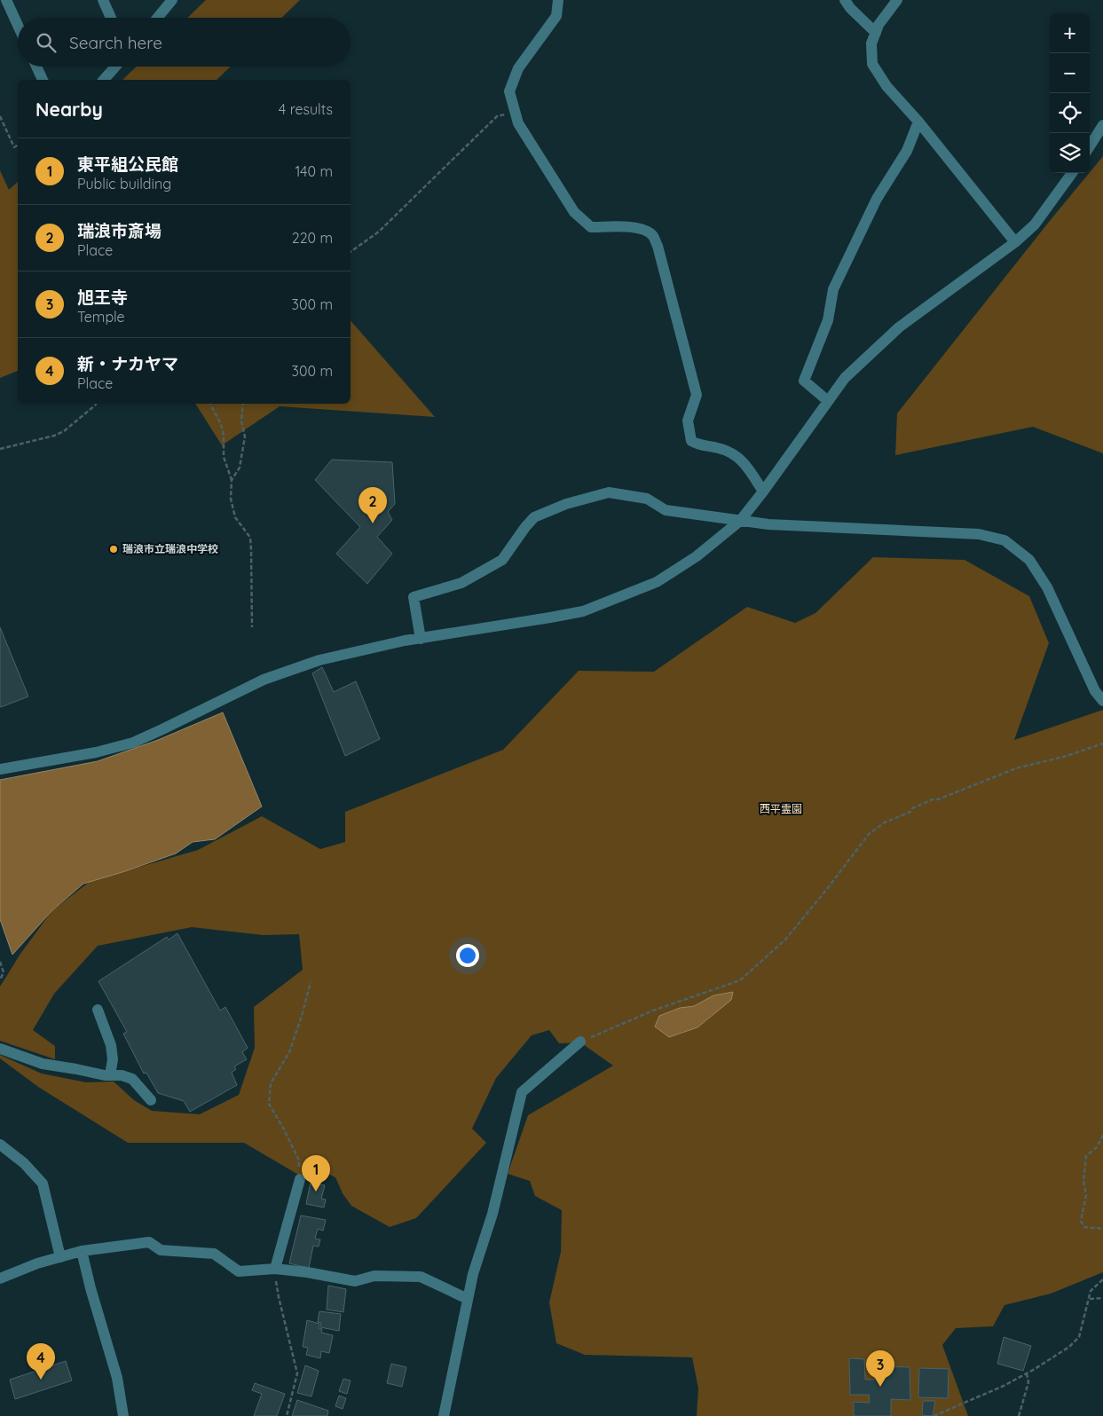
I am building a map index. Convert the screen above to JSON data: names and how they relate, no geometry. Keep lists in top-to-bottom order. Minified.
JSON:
{"parks":["西平霊園"],"places":["瑞浪市立瑞浪中学校"],"page":{"map_buttons":["+","−"],"search":"Search here","heading":["Nearby","4 results"],"list":[{"mark":"1","name":"東平組公民館","note":"Public building","value":"140 m"},{"mark":"2","name":"瑞浪市斎場","note":"Place","value":"220 m"},{"mark":"3","name":"旭王寺","note":"Temple","value":"300 m"},{"mark":"4","name":"新・ナカヤマ","note":"Place","value":"300 m"}],"pins":["2","1","4","3"]}}
